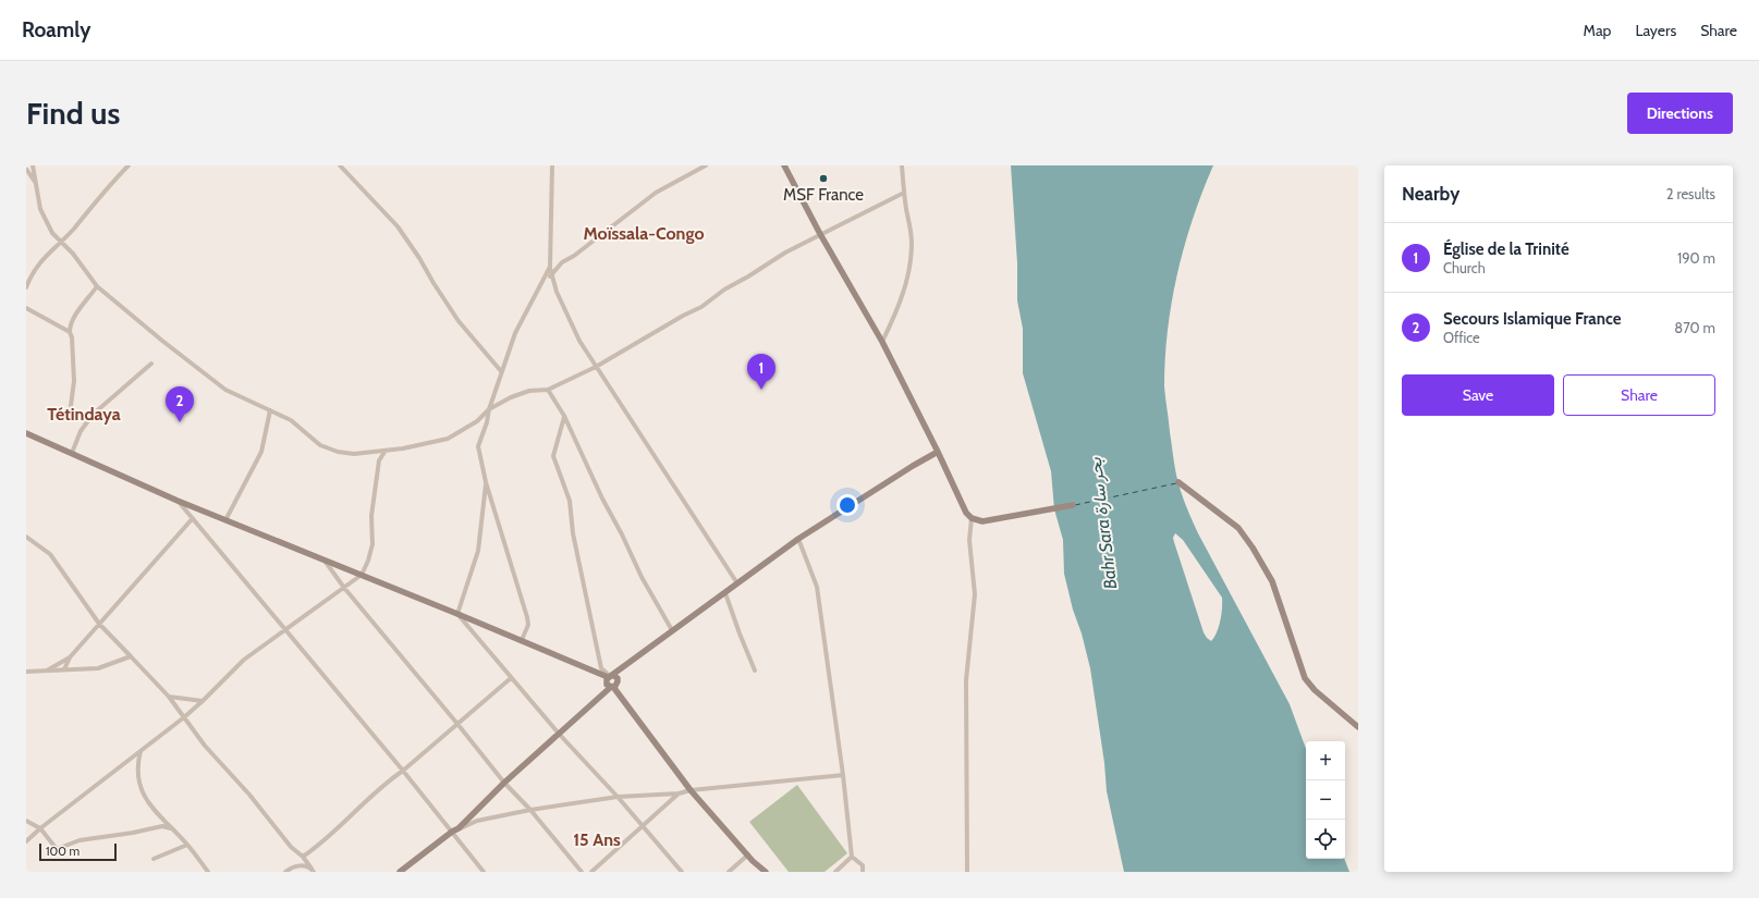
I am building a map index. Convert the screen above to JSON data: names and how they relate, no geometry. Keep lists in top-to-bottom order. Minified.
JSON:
{"districts":["Moïssala-Congo","Tétindaya","15 Ans"],"water":["Bahr Sara بحر سارة"],"places":["MSF France"],"scale_bar":"100 m","page":{"header":"Roamly","nav":["Map","Layers","Share"],"buttons":["Directions",["Save","Share"]],"title":"Find us","heading":["Nearby","2 results"],"list":[{"mark":"1","name":"Église de la Trinité","note":"Church","value":"190 m"},{"mark":"2","name":"Secours Islamique France","note":"Office","value":"870 m"}],"pins":["1","2"],"map_buttons":["+","−"],"scale":"100 m"}}
